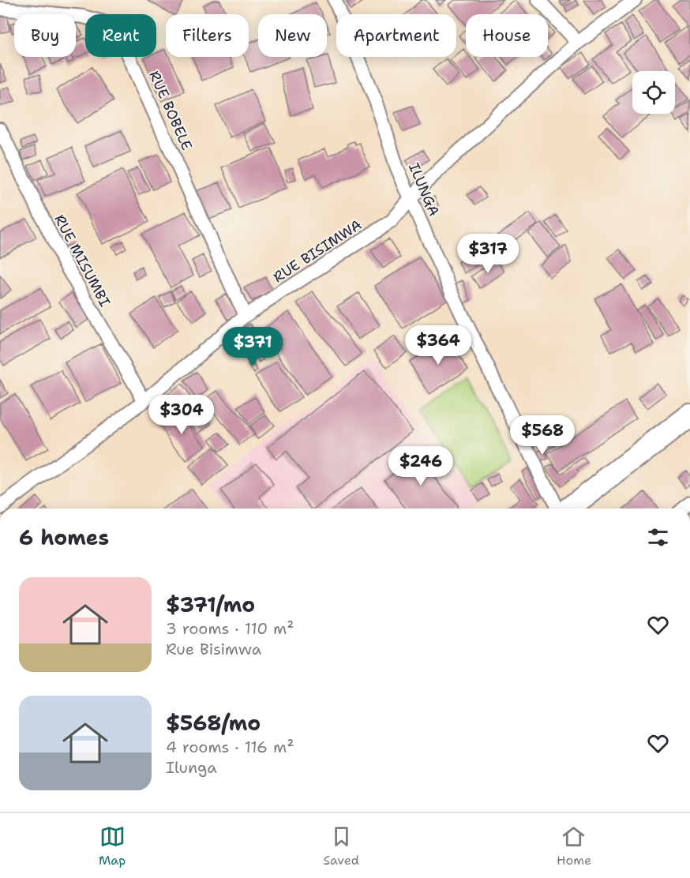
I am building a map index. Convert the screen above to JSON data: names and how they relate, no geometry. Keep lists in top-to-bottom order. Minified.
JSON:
{"streets":{"street":["RUE BOBELE","ILUNGA","RUE BISIMWA","RUE MISUMBI"]},"crossings":[["RUE BOBELE","RUE BISIMWA"],["ILUNGA","RUE BISIMWA"],["RUE BISIMWA","RUE MISUMBI"]],"page":{"chip":["Buy","Rent","Filters","New","Apartment","House"],"price":["$317","$364","$371","$304","$568","$246"],"heading":"6 homes","list":[{"name":"$371/mo","note":"3 rooms · 110 m² · Rue Bisimwa"},{"name":"$568/mo","note":"4 rooms · 116 m² · Ilunga"}],"tabs":["Map","Saved","Home"]}}
